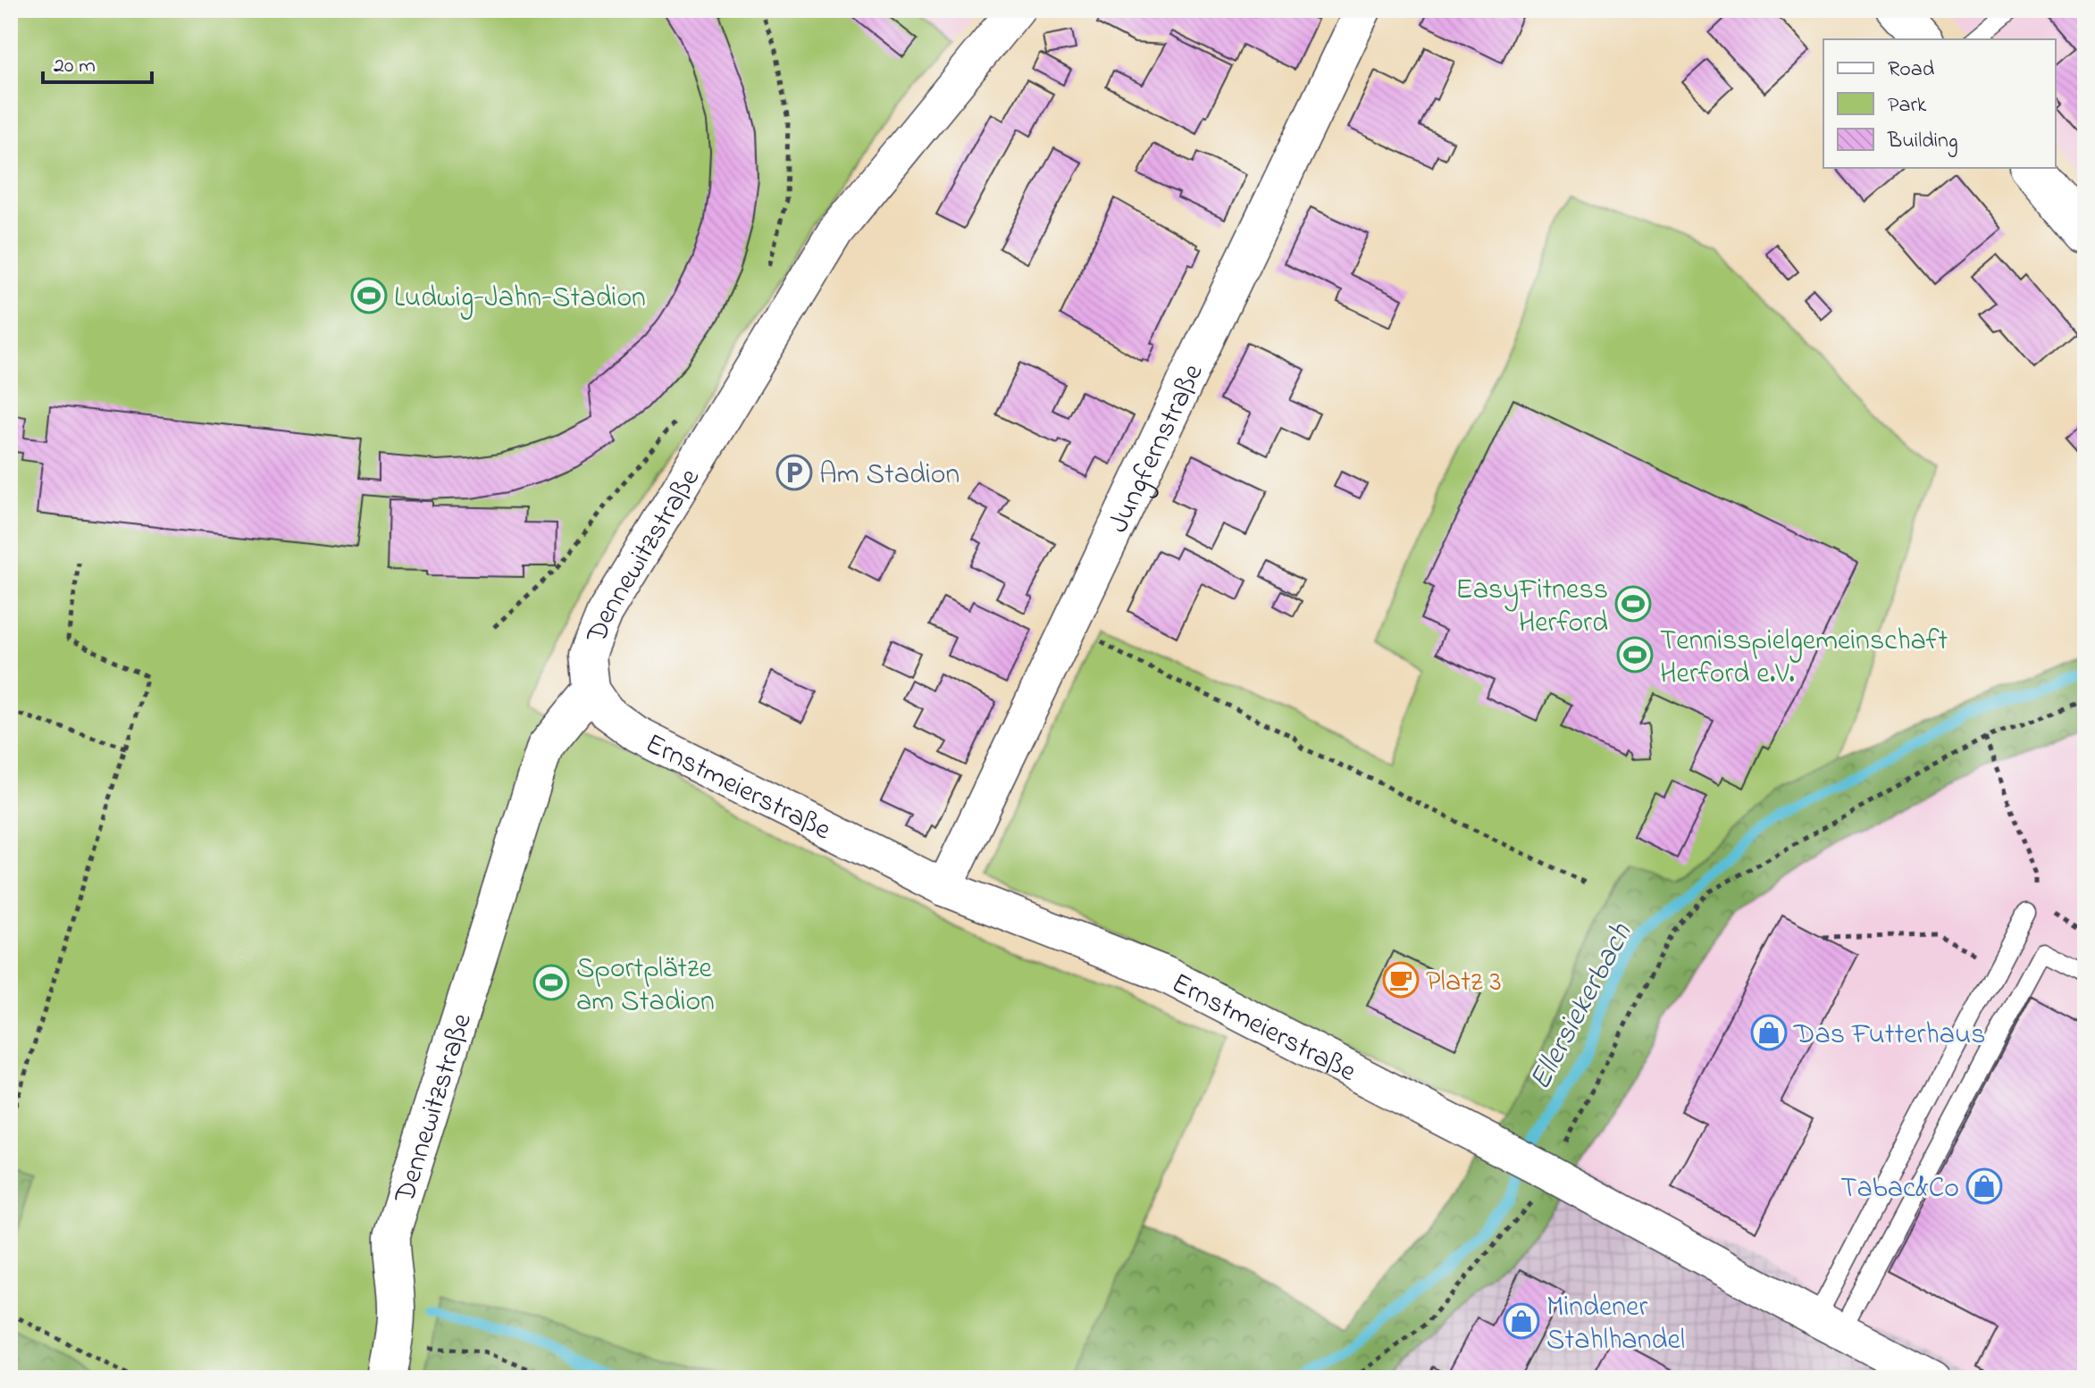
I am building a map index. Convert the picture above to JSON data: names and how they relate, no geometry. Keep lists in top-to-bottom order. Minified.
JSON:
{"streets":{"street":["Jungfernstraße","Dennewitzstraße","Ernstmeierstraße"]},"crossings":[["Jungfernstraße","Ernstmeierstraße"],["Dennewitzstraße","Ernstmeierstraße"]],"water":["Ellersiekerbach"],"places":{"sports":["Ludwig-Jahn-Stadion","EasyFitness Herford","Tennisspielgemeinschaft Herford e.V.","Sportplätze am Stadion"],"parking":["Am Stadion"],"cafe":["Platz 3"],"shop":["Das Futterhaus","Tabac&Co","Mindener Stahlhandel"]},"legend":["Road","Park","Building"],"scale_bar":"20 m"}
